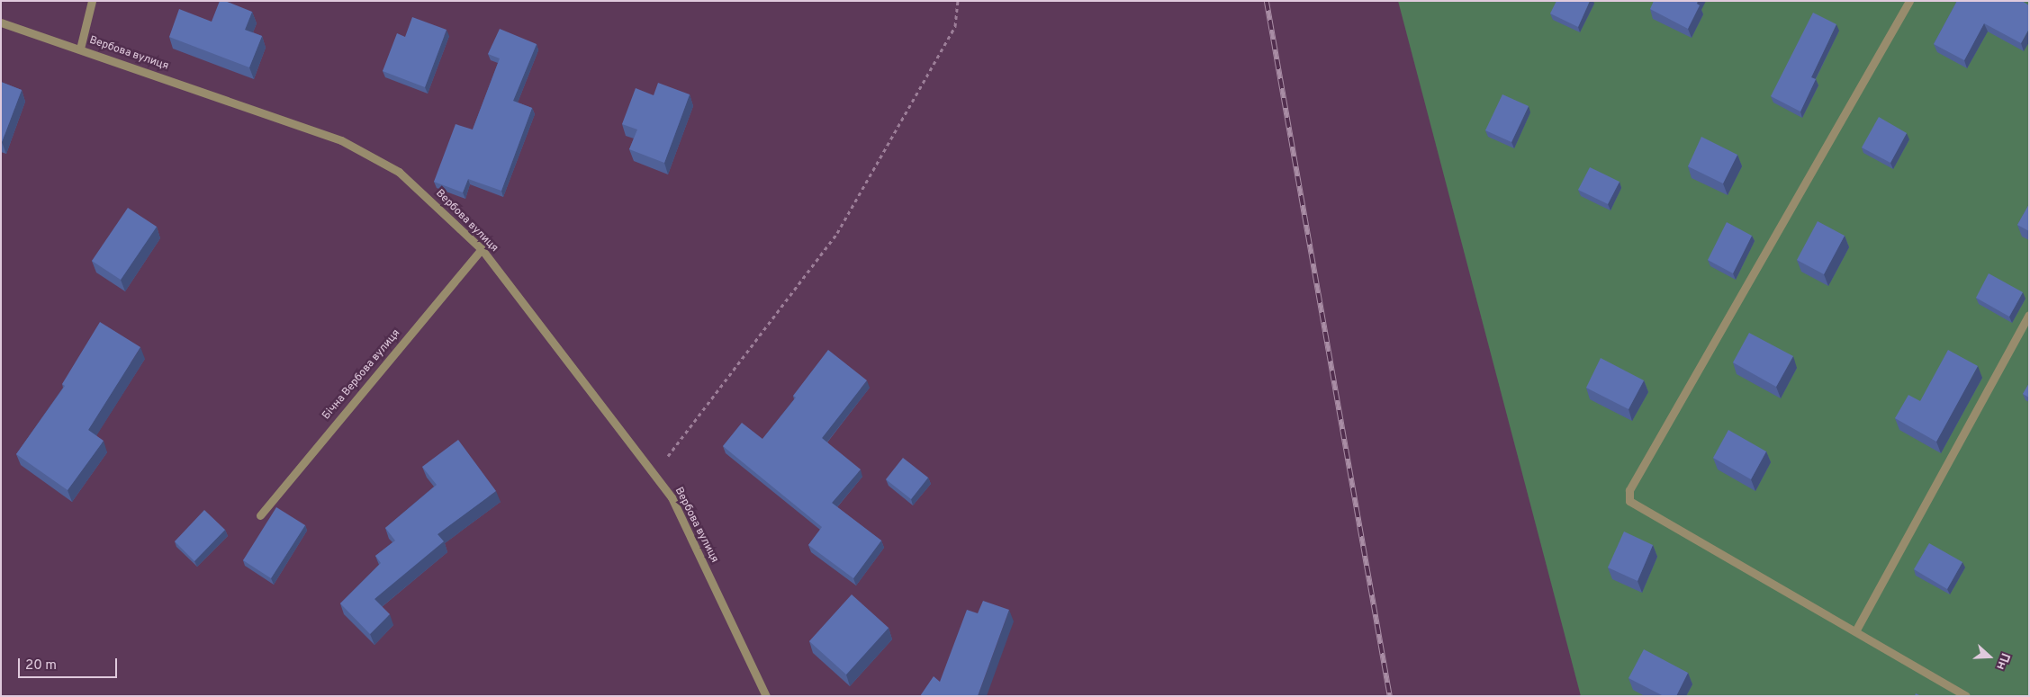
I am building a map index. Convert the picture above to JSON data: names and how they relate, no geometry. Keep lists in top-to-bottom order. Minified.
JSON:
{"streets":{"street":["Вербова вулиця","Бічна Вербова вулиця"]},"crossings":[["Вербова вулиця","Бічна Вербова вулиця"]],"scale_bar":"20 m","north":"right"}
